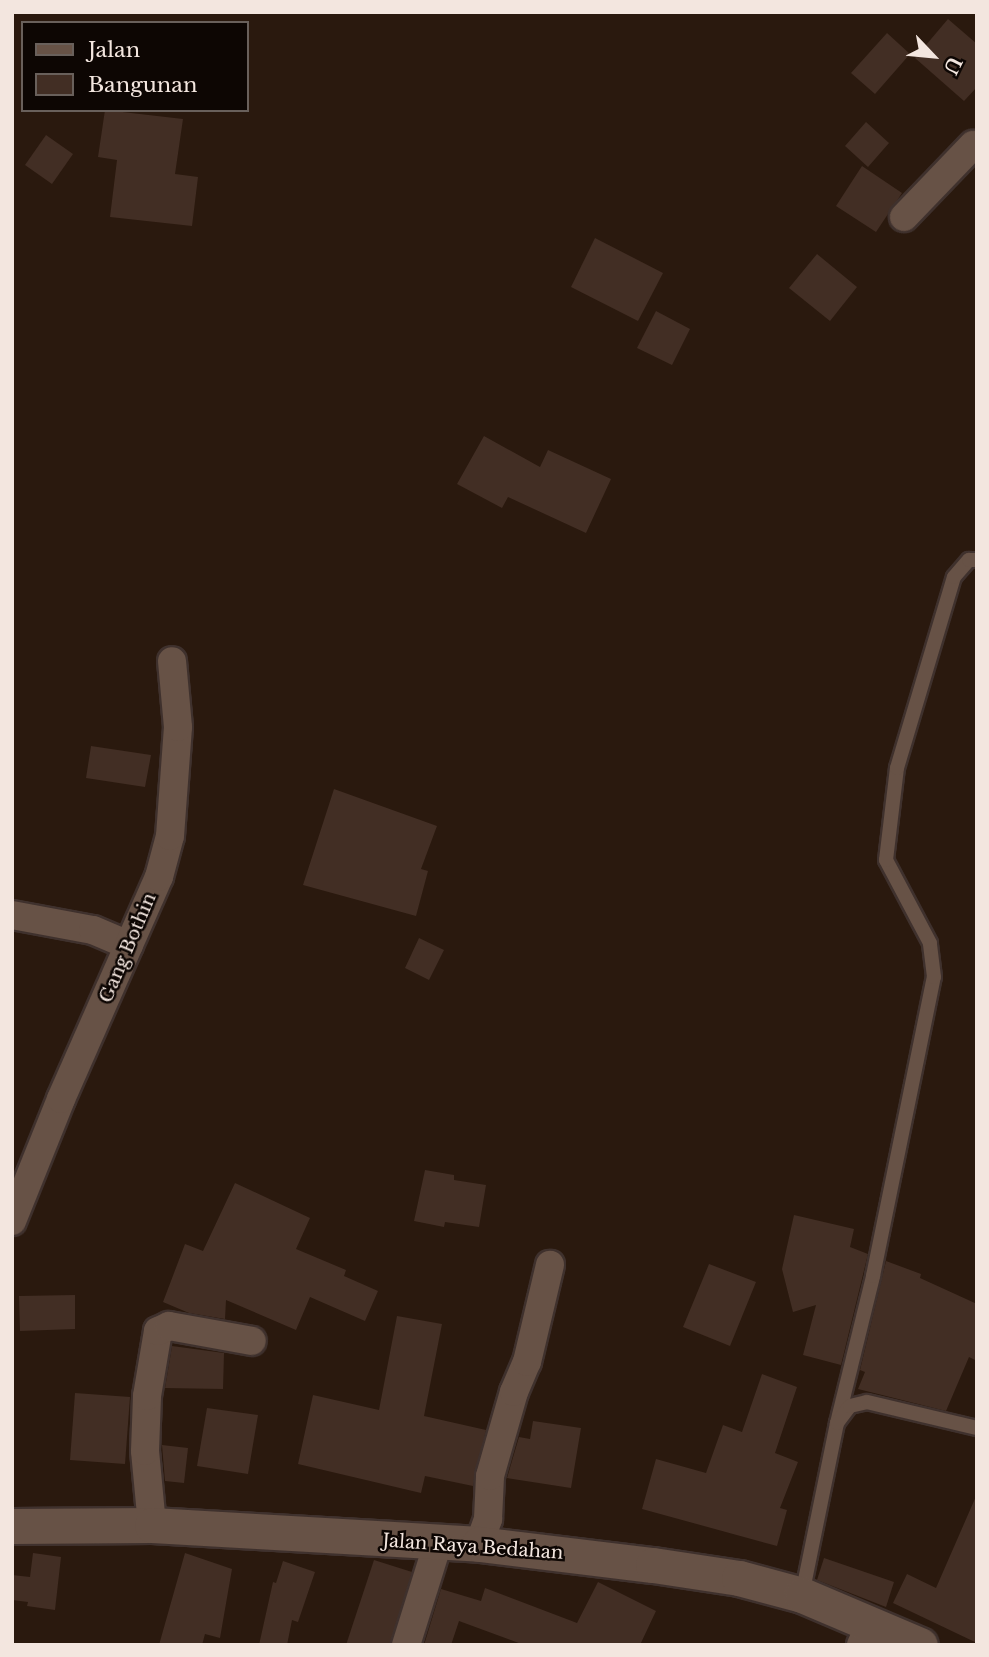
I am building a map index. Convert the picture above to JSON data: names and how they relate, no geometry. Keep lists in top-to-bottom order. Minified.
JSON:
{"streets":{"street":["Gang Bothin","Jalan Raya Bedahan"]},"legend":["Jalan","Bangunan"],"north":"bottom right"}
